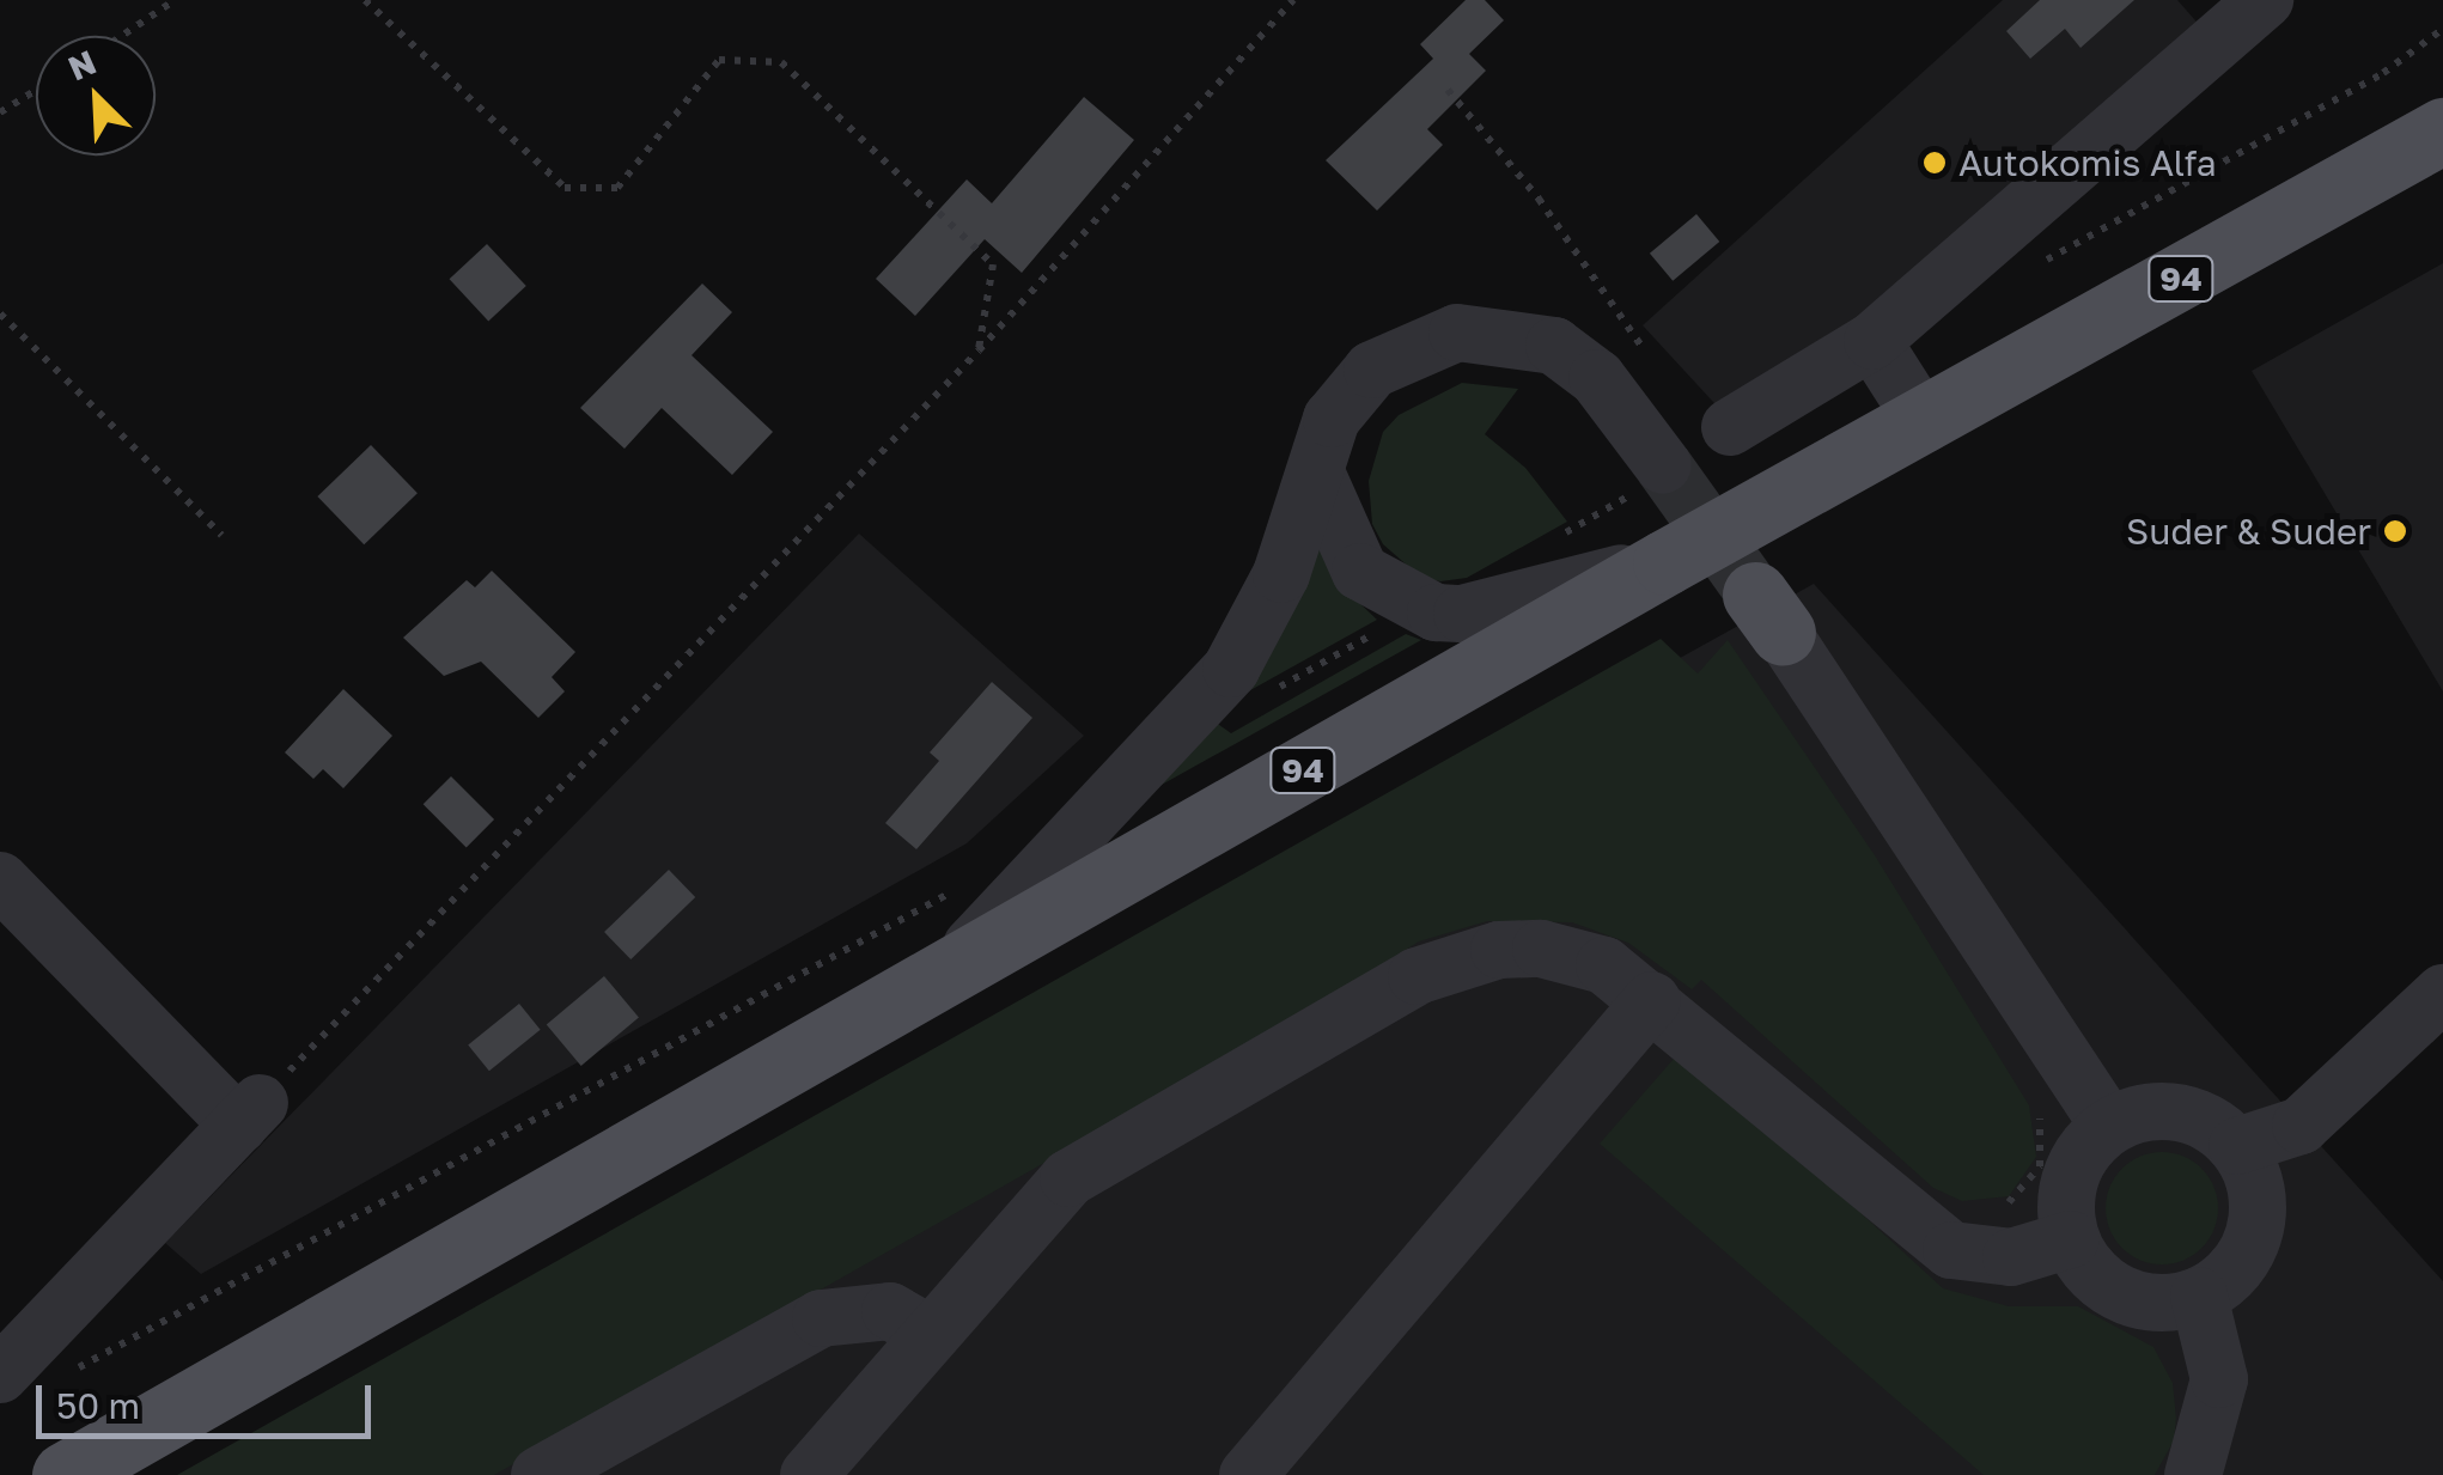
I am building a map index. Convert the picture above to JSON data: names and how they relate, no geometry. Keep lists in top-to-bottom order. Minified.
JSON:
{"streets":{"main road":["94"]},"places":["Autokomis Alfa","Suder & Suder"],"scale_bar":"50 m","north":"top left"}
